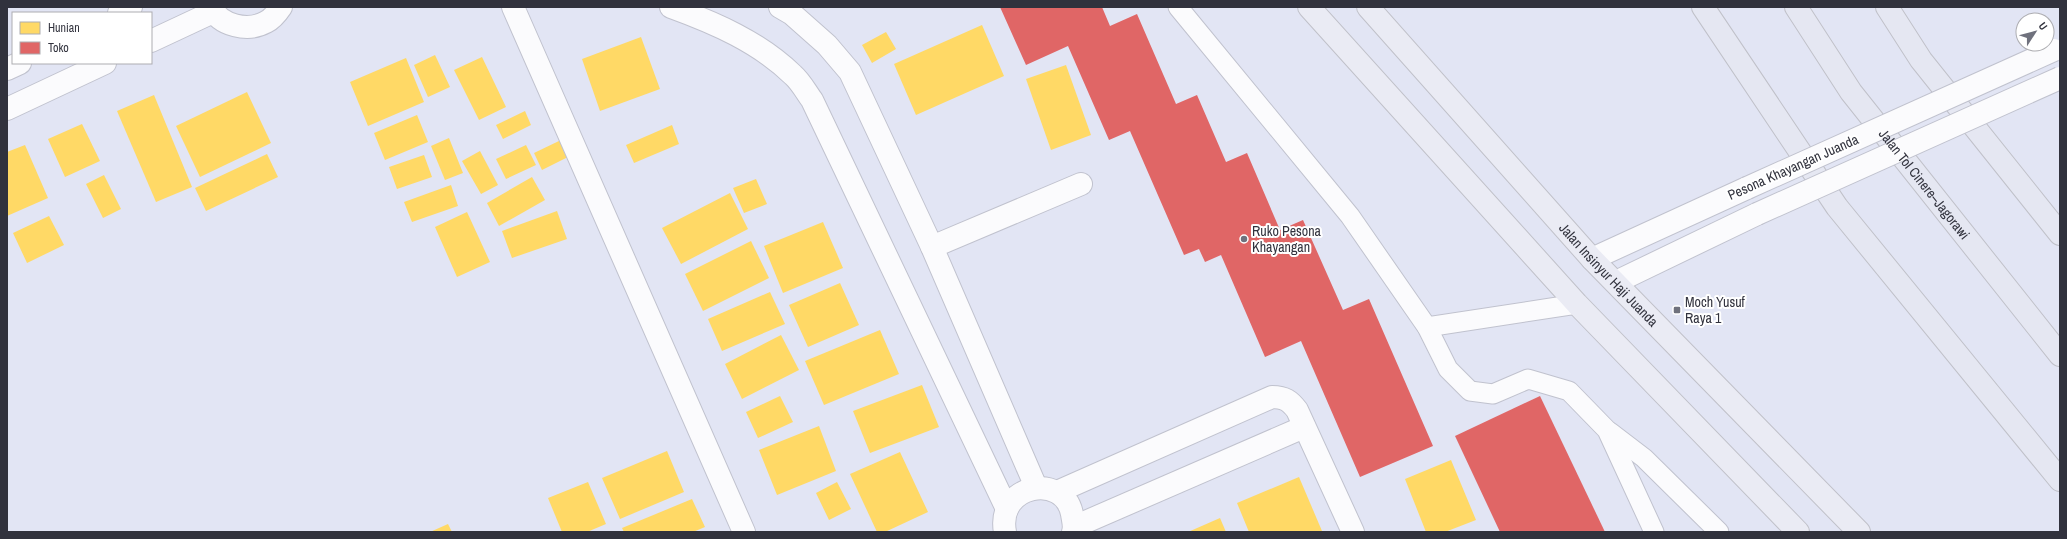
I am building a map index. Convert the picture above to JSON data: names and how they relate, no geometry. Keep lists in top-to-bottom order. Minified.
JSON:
{"streets":{"highway":["Jalan Tol Cinere–Jagorawi","Jalan Insinyur Haji Juanda"],"street":["Pesona Khayangan Juanda"]},"crossings":[["Pesona Khayangan Juanda","Jalan Insinyur Haji Juanda"]],"places":{"other":["Ruko Pesona Khayangan"],"transit":["Moch Yusuf Raya 1"]},"legend":["Hunian","Toko"],"north":"top right"}
